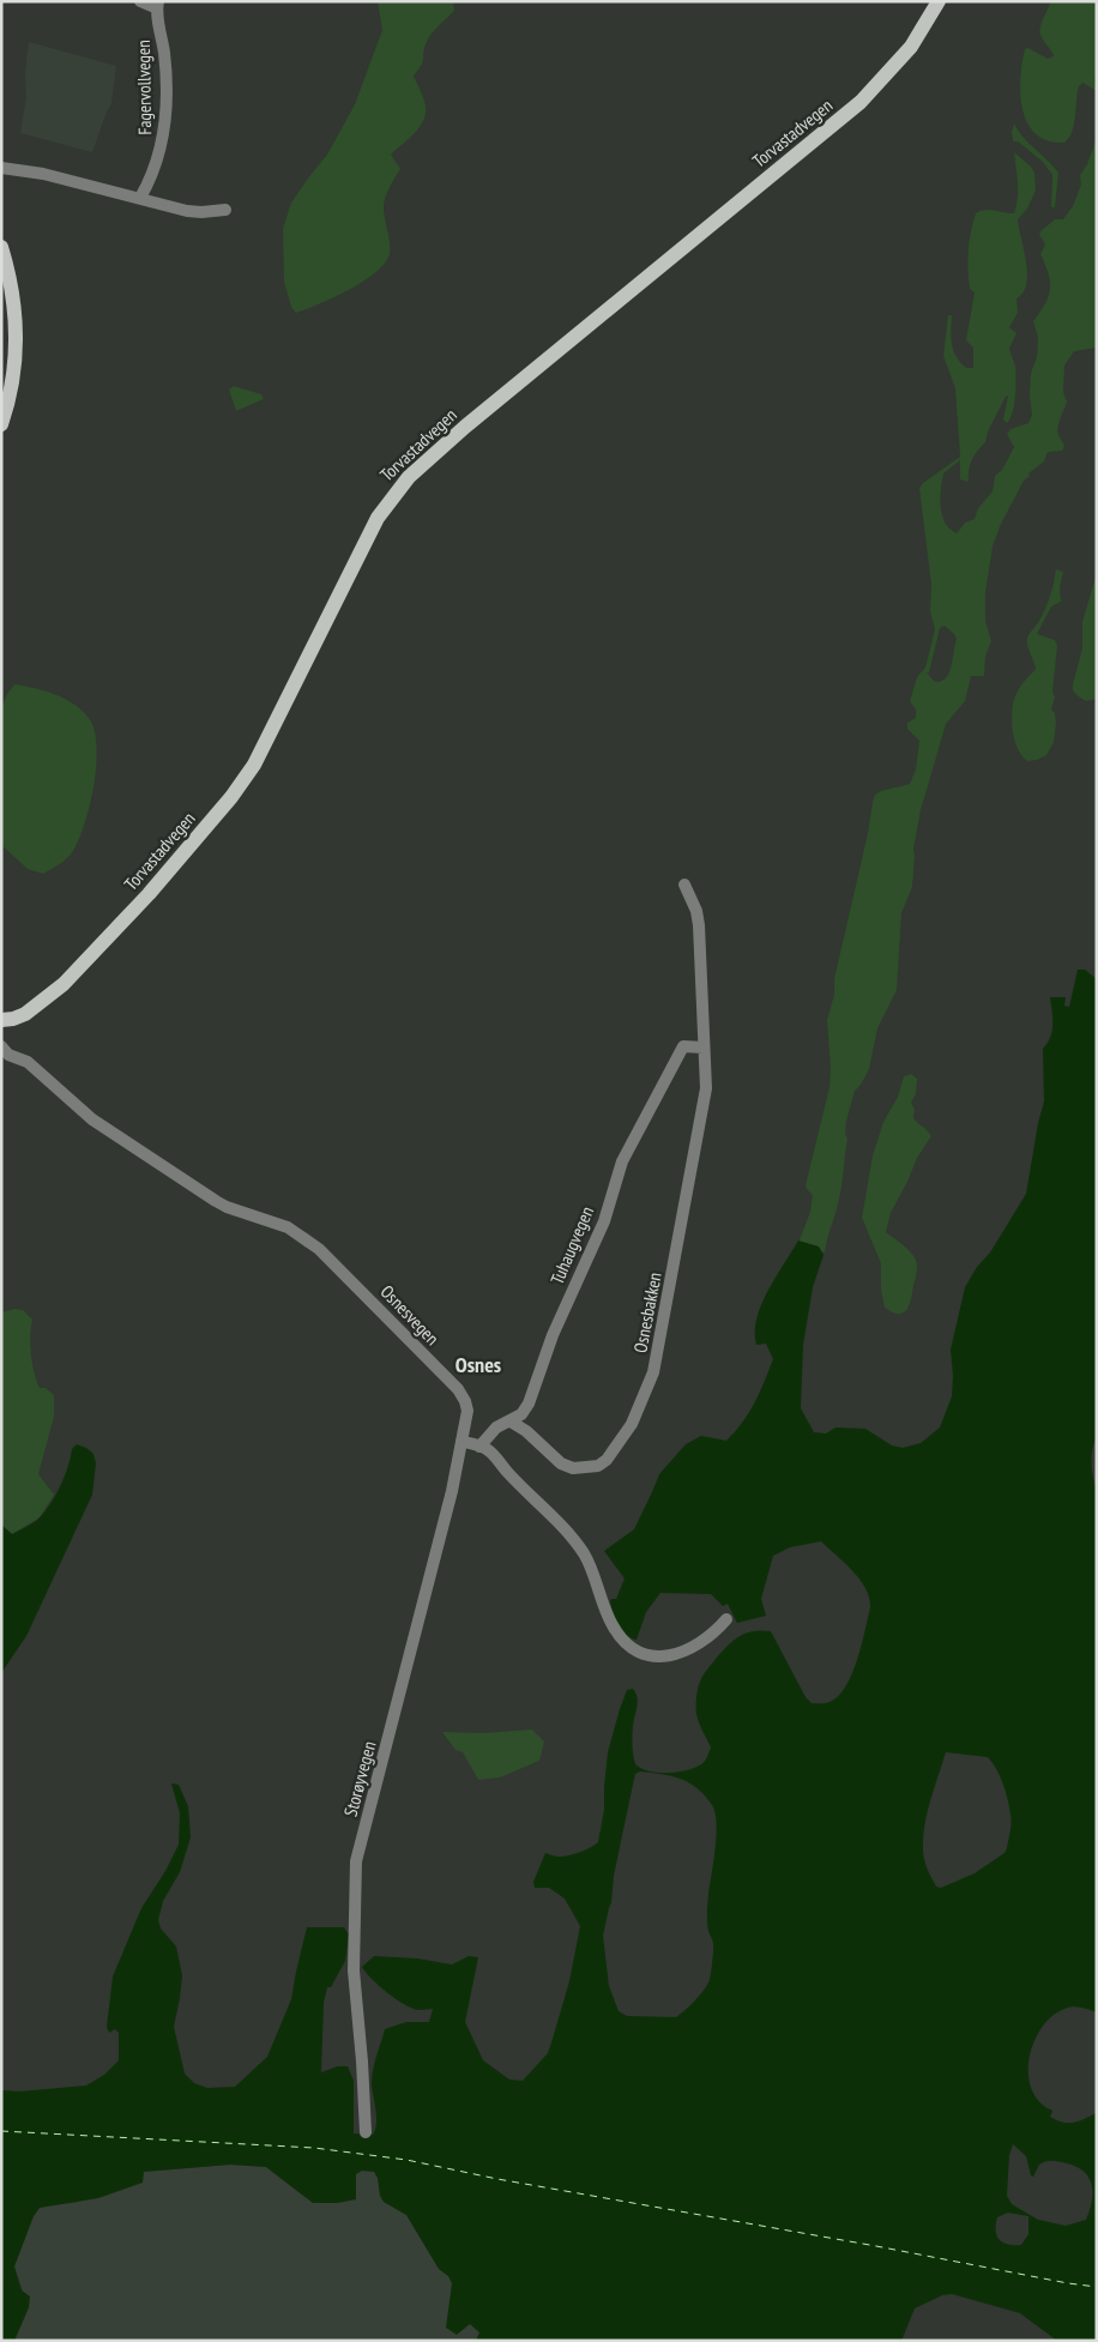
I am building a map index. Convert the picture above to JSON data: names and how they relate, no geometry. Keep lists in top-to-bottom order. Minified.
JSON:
{"streets":{"main road":["Torvastadvegen"],"street":["Fagervollvegen","Tuhaugvegen","Osnesbakken","Osnesvegen","Storøyvegen"]},"crossings":[["Tuhaugvegen","Osnesbakken"],["Osnesvegen","Storøyvegen"]],"districts":["Osnes"]}
